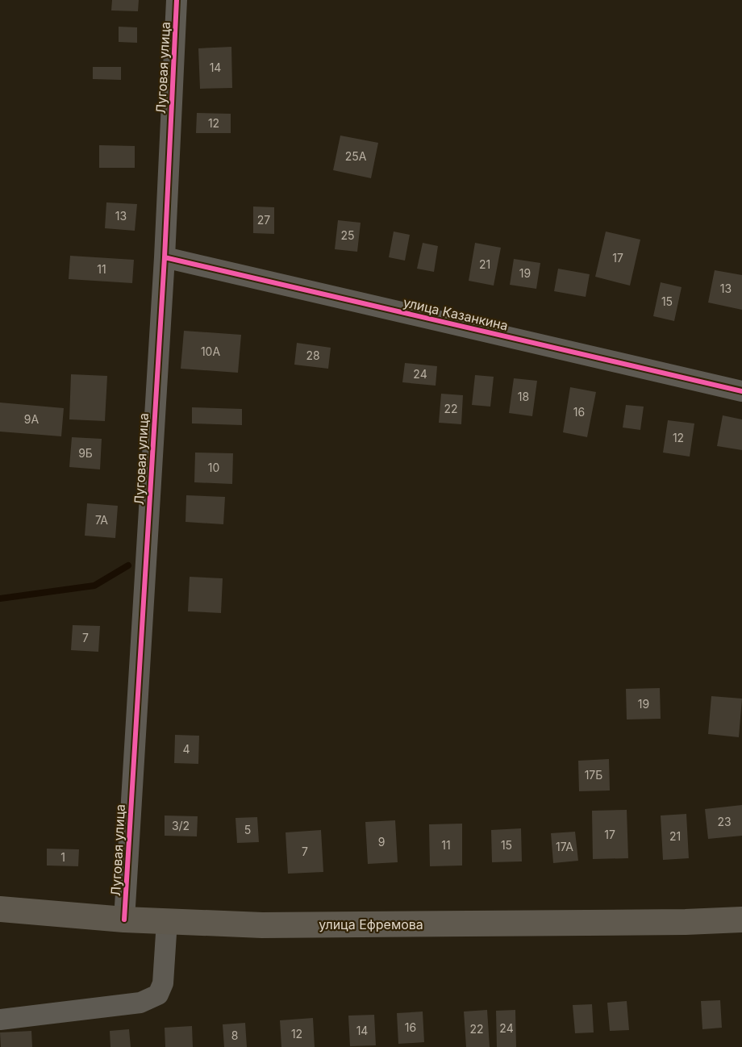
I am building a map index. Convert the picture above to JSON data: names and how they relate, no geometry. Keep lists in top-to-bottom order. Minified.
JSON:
{"streets":{"main road":["улица Ефремова"],"street":["Луговая улица","улица Казанкина"]},"crossings":[["Луговая улица","улица Казанкина"],["Луговая улица","улица Ефремова"]],"house_numbers":["14","12","25А","13","27","25","17","21","11","19","13","15","10А","28","24","18","22","16","9А","12","9Б","10","7А","7","19","4","17Б","23","3/2","5","17","21","9","11","15","17А","7","1","16","24","22","14","12","8"]}
